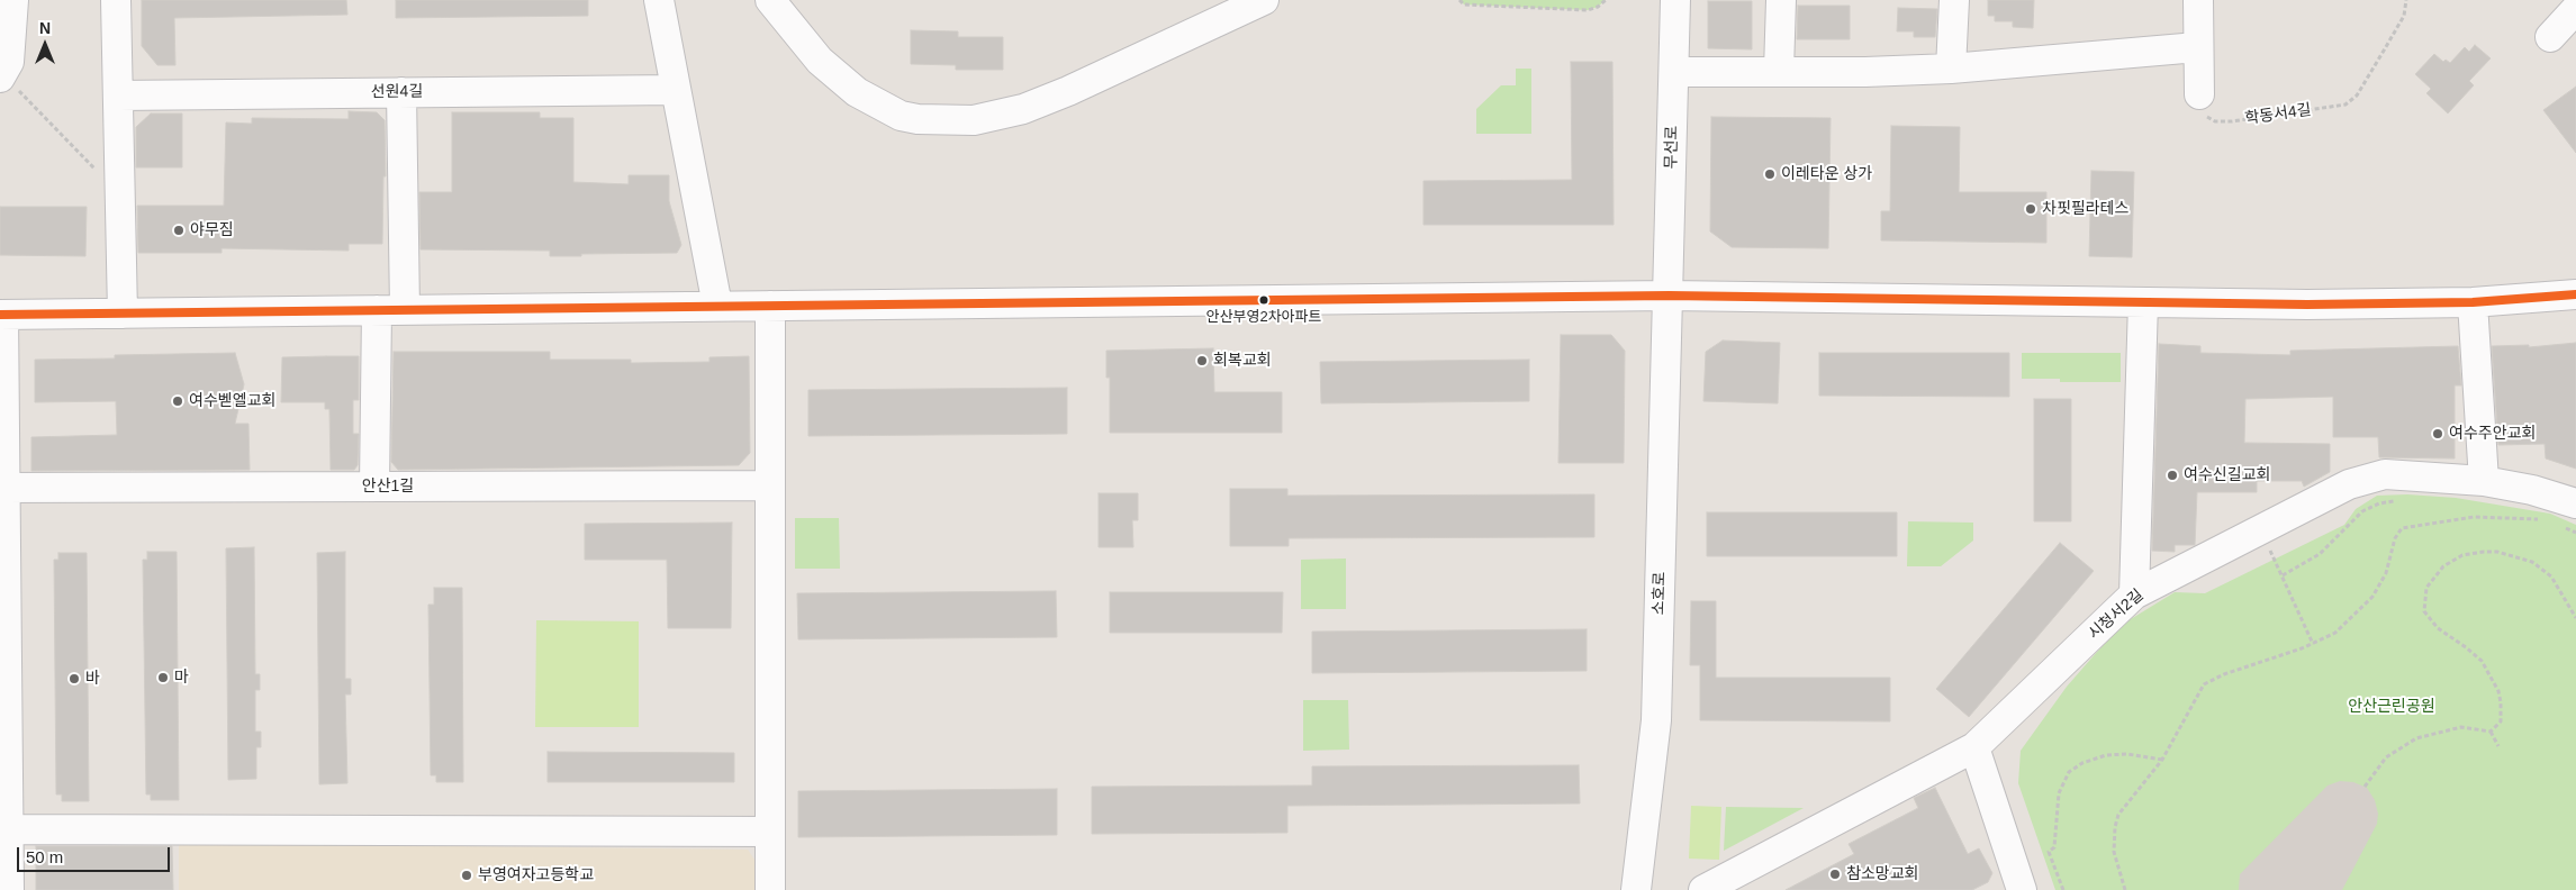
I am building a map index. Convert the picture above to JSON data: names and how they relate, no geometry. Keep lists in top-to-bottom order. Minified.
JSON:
{"streets":{"street":["선원4길","무선로","안산1길","소호로","시청서2길"],"path":["학동서4길"]},"crossings":[["무선로","소호로"]],"parks":["안산근린공원"],"places":["이레타운 상가","차핏필라테스","야무짐","안산부영2차아파트","회복교회","여수벧엘교회","여수주안교회","여수신길교회","마","바","참소망교회","부영여자고등학교"],"scale_bar":"50 m","north":"top"}
